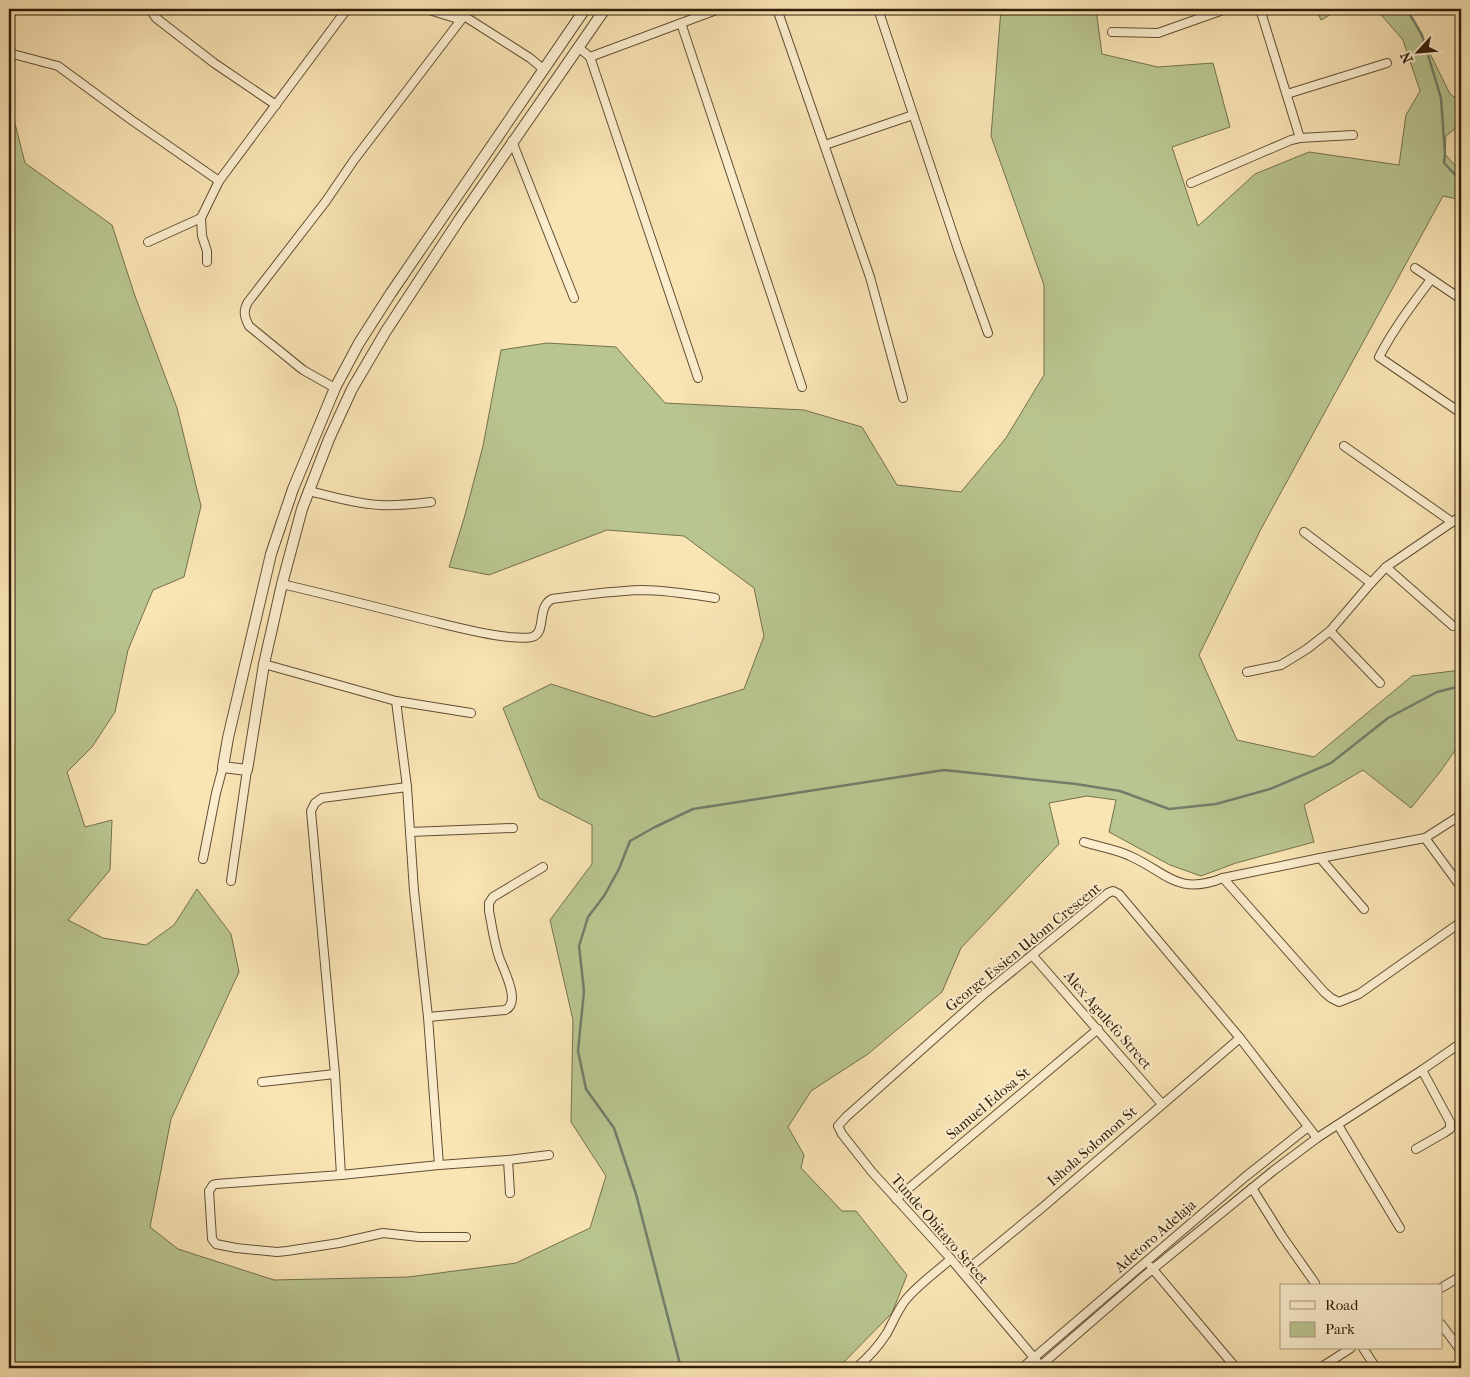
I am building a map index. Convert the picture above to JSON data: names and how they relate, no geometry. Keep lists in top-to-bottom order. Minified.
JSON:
{"streets":{"street":["George Essien Udom Crescent","Alex Agulefo Street","Samuel Edosa St","Ishola Solomon St","Tunde Obitayo Street","Adetoro Adelaja"]},"crossings":[["George Essien Udom Crescent","Alex Agulefo Street"],["George Essien Udom Crescent","Ishola Solomon St"],["George Essien Udom Crescent","Tunde Obitayo Street"],["George Essien Udom Crescent","Adetoro Adelaja"],["Alex Agulefo Street","Samuel Edosa St"],["Alex Agulefo Street","Ishola Solomon St"],["Samuel Edosa St","Tunde Obitayo Street"],["Ishola Solomon St","Tunde Obitayo Street"],["Tunde Obitayo Street","Adetoro Adelaja"]],"legend":["Road","Park"],"north":"bottom left"}
